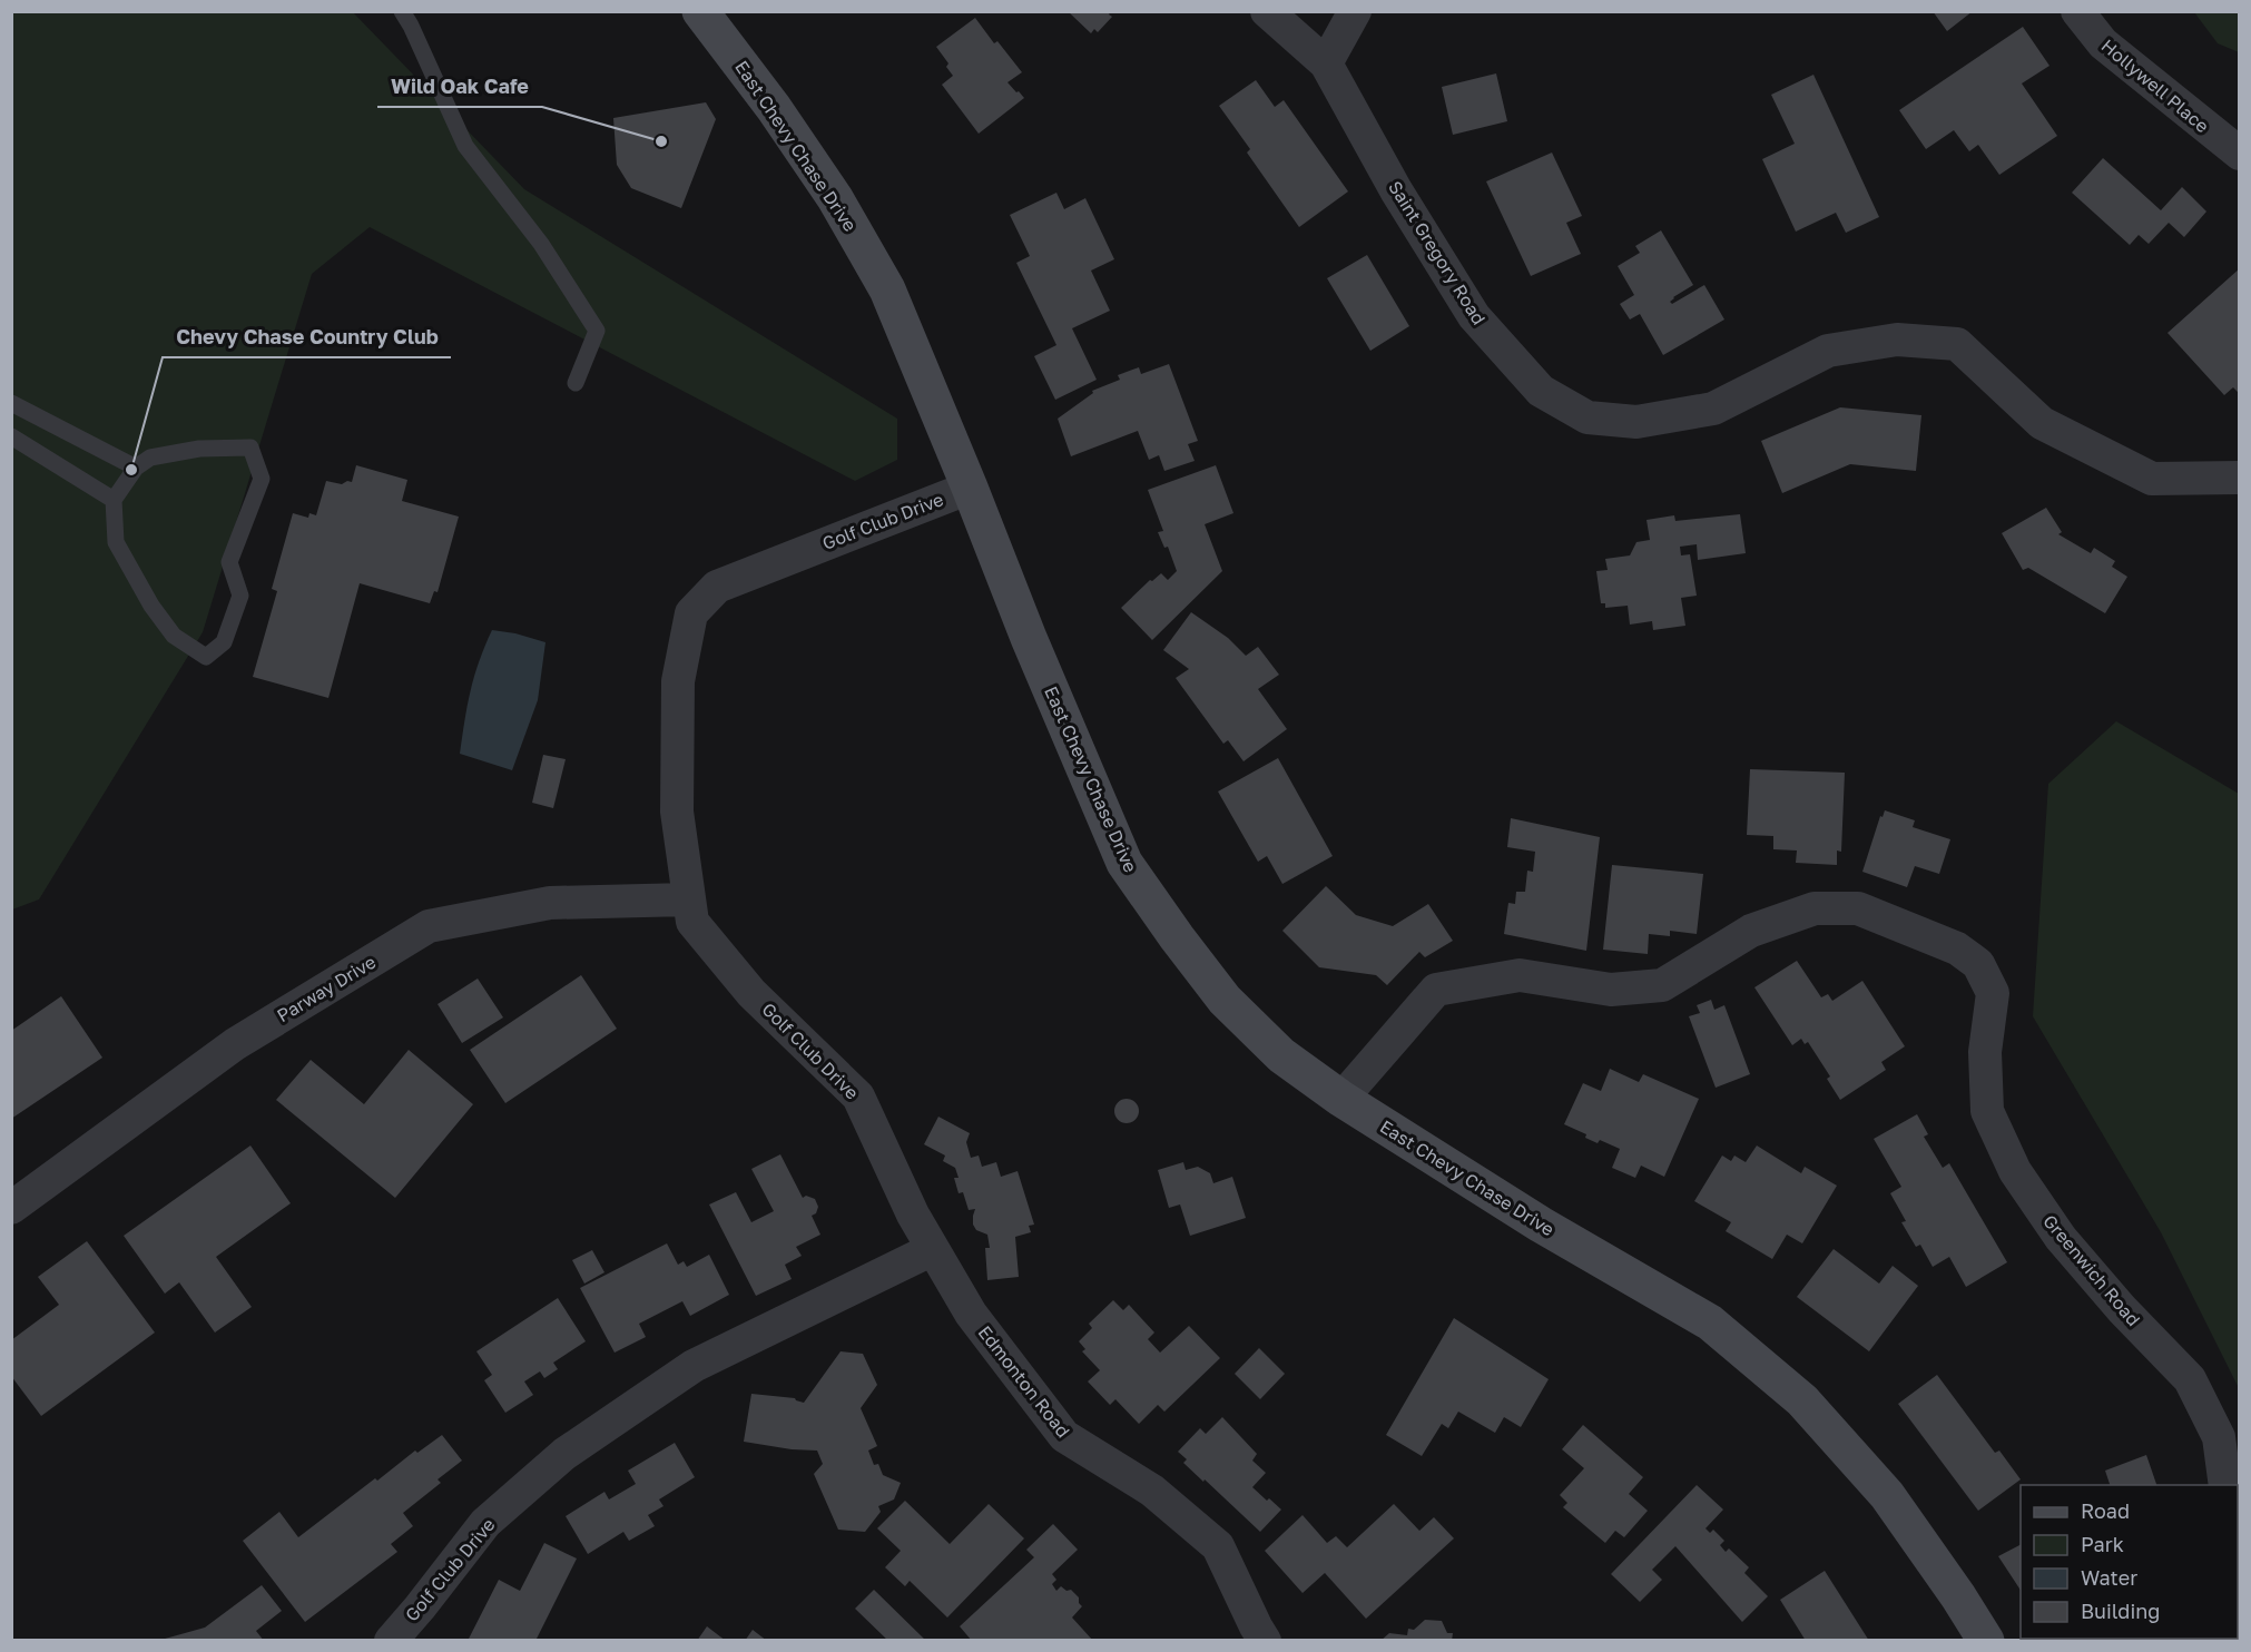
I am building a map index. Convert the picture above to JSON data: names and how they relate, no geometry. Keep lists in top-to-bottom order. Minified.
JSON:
{"streets":{"main road":["East Chevy Chase Drive"],"street":["Hollywell Place","Saint Gregory Road","Golf Club Drive","Parway Drive","Greenwich Road","Edmonton Road"]},"crossings":[["East Chevy Chase Drive","Golf Club Drive"],["East Chevy Chase Drive","Greenwich Road"],["Golf Club Drive","Parway Drive"],["Golf Club Drive","Edmonton Road"]],"places":["Wild Oak Cafe","Chevy Chase Country Club"],"legend":["Road","Park","Water","Building"]}
